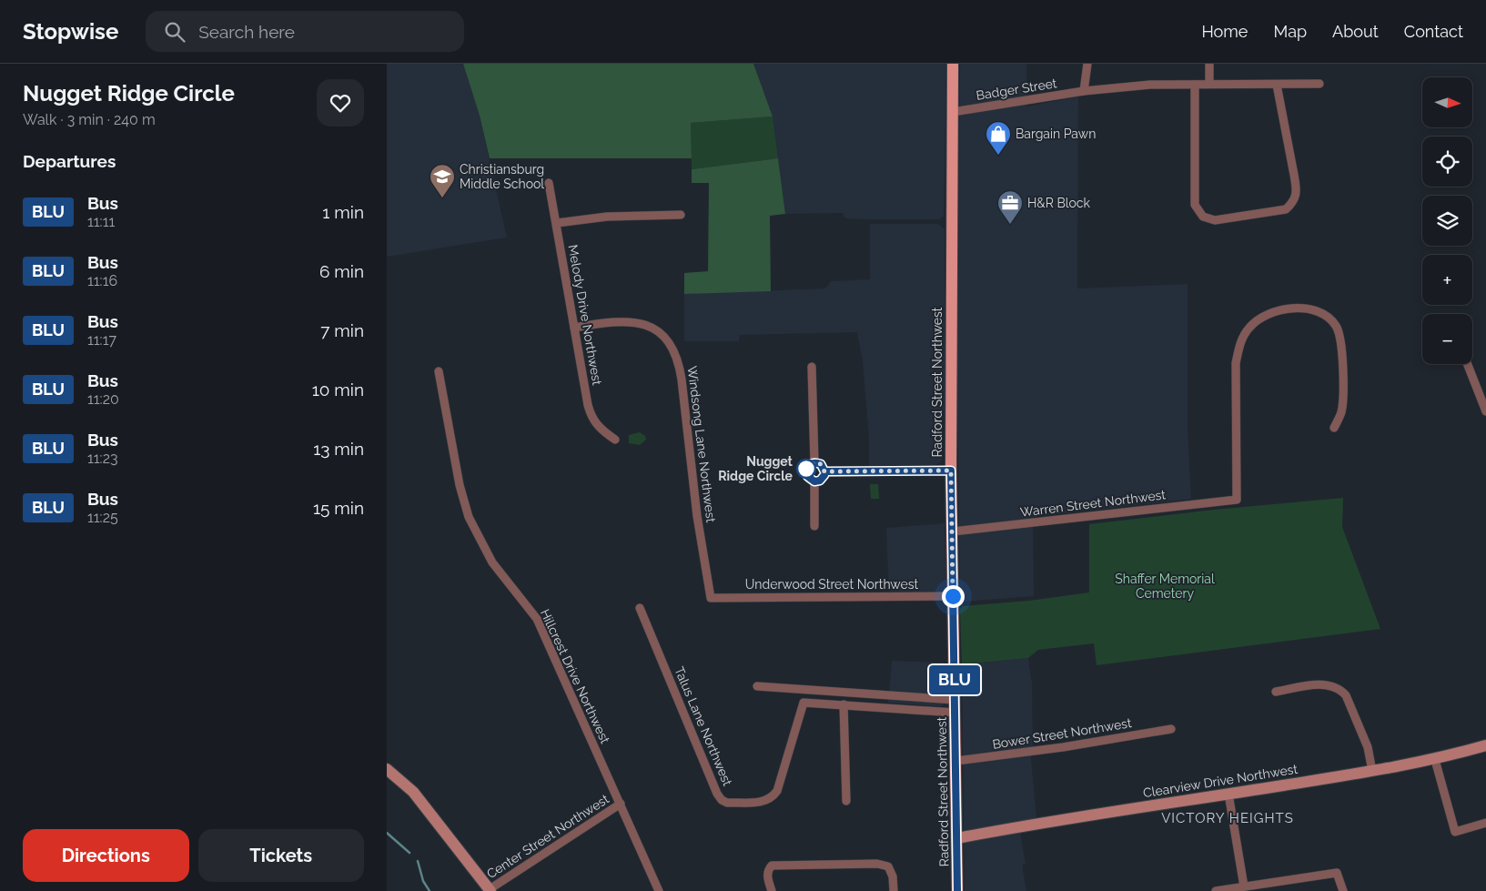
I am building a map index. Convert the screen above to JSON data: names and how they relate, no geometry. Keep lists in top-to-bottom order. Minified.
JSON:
{"streets":{"main road":["Radford Street Northwest"],"street":["Badger Street","Melody Drive Northwest","Windsong Lane Northwest","Warren Street Northwest","Underwood Street Northwest","Hillcrest Drive Northwest","Talus Lane Northwest","Bower Street Northwest","Clearview Drive Northwest","Center Street Northwest"]},"crossings":[["Badger Street","Radford Street Northwest"],["Melody Drive Northwest","Windsong Lane Northwest"],["Radford Street Northwest","Warren Street Northwest"],["Radford Street Northwest","Underwood Street Northwest"],["Radford Street Northwest","Talus Lane Northwest"],["Radford Street Northwest","Bower Street Northwest"],["Radford Street Northwest","Clearview Drive Northwest"],["Windsong Lane Northwest","Underwood Street Northwest"],["Hillcrest Drive Northwest","Center Street Northwest"]],"districts":["VICTORY HEIGHTS"],"parks":["Shaffer Memorial Cemetery"],"places":{"shop":["Bargain Pawn"],"school or university":["Christiansburg Middle School"],"office":["H&R Block"],"other":["Nugget Ridge Circle"]},"lines":["bus line BLU"],"north":"right","page":{"header":"Stopwise","search":"Search here","nav":["Home","Map","About","Contact"],"heading":[["Nugget Ridge Circle","Walk · 3 min · 240 m"],"Departures"],"on_map":"BLU","map_buttons":["+","−"],"list":[{"mark":"BLU","name":"Bus","note":"11:11","value":"1 min"},{"mark":"BLU","name":"Bus","note":"11:16","value":"6 min"},{"mark":"BLU","name":"Bus","note":"11:17","value":"7 min"},{"mark":"BLU","name":"Bus","note":"11:20","value":"10 min"},{"mark":"BLU","name":"Bus","note":"11:23","value":"13 min"},{"mark":"BLU","name":"Bus","note":"11:25","value":"15 min"}],"buttons":["Directions","Tickets"]}}
